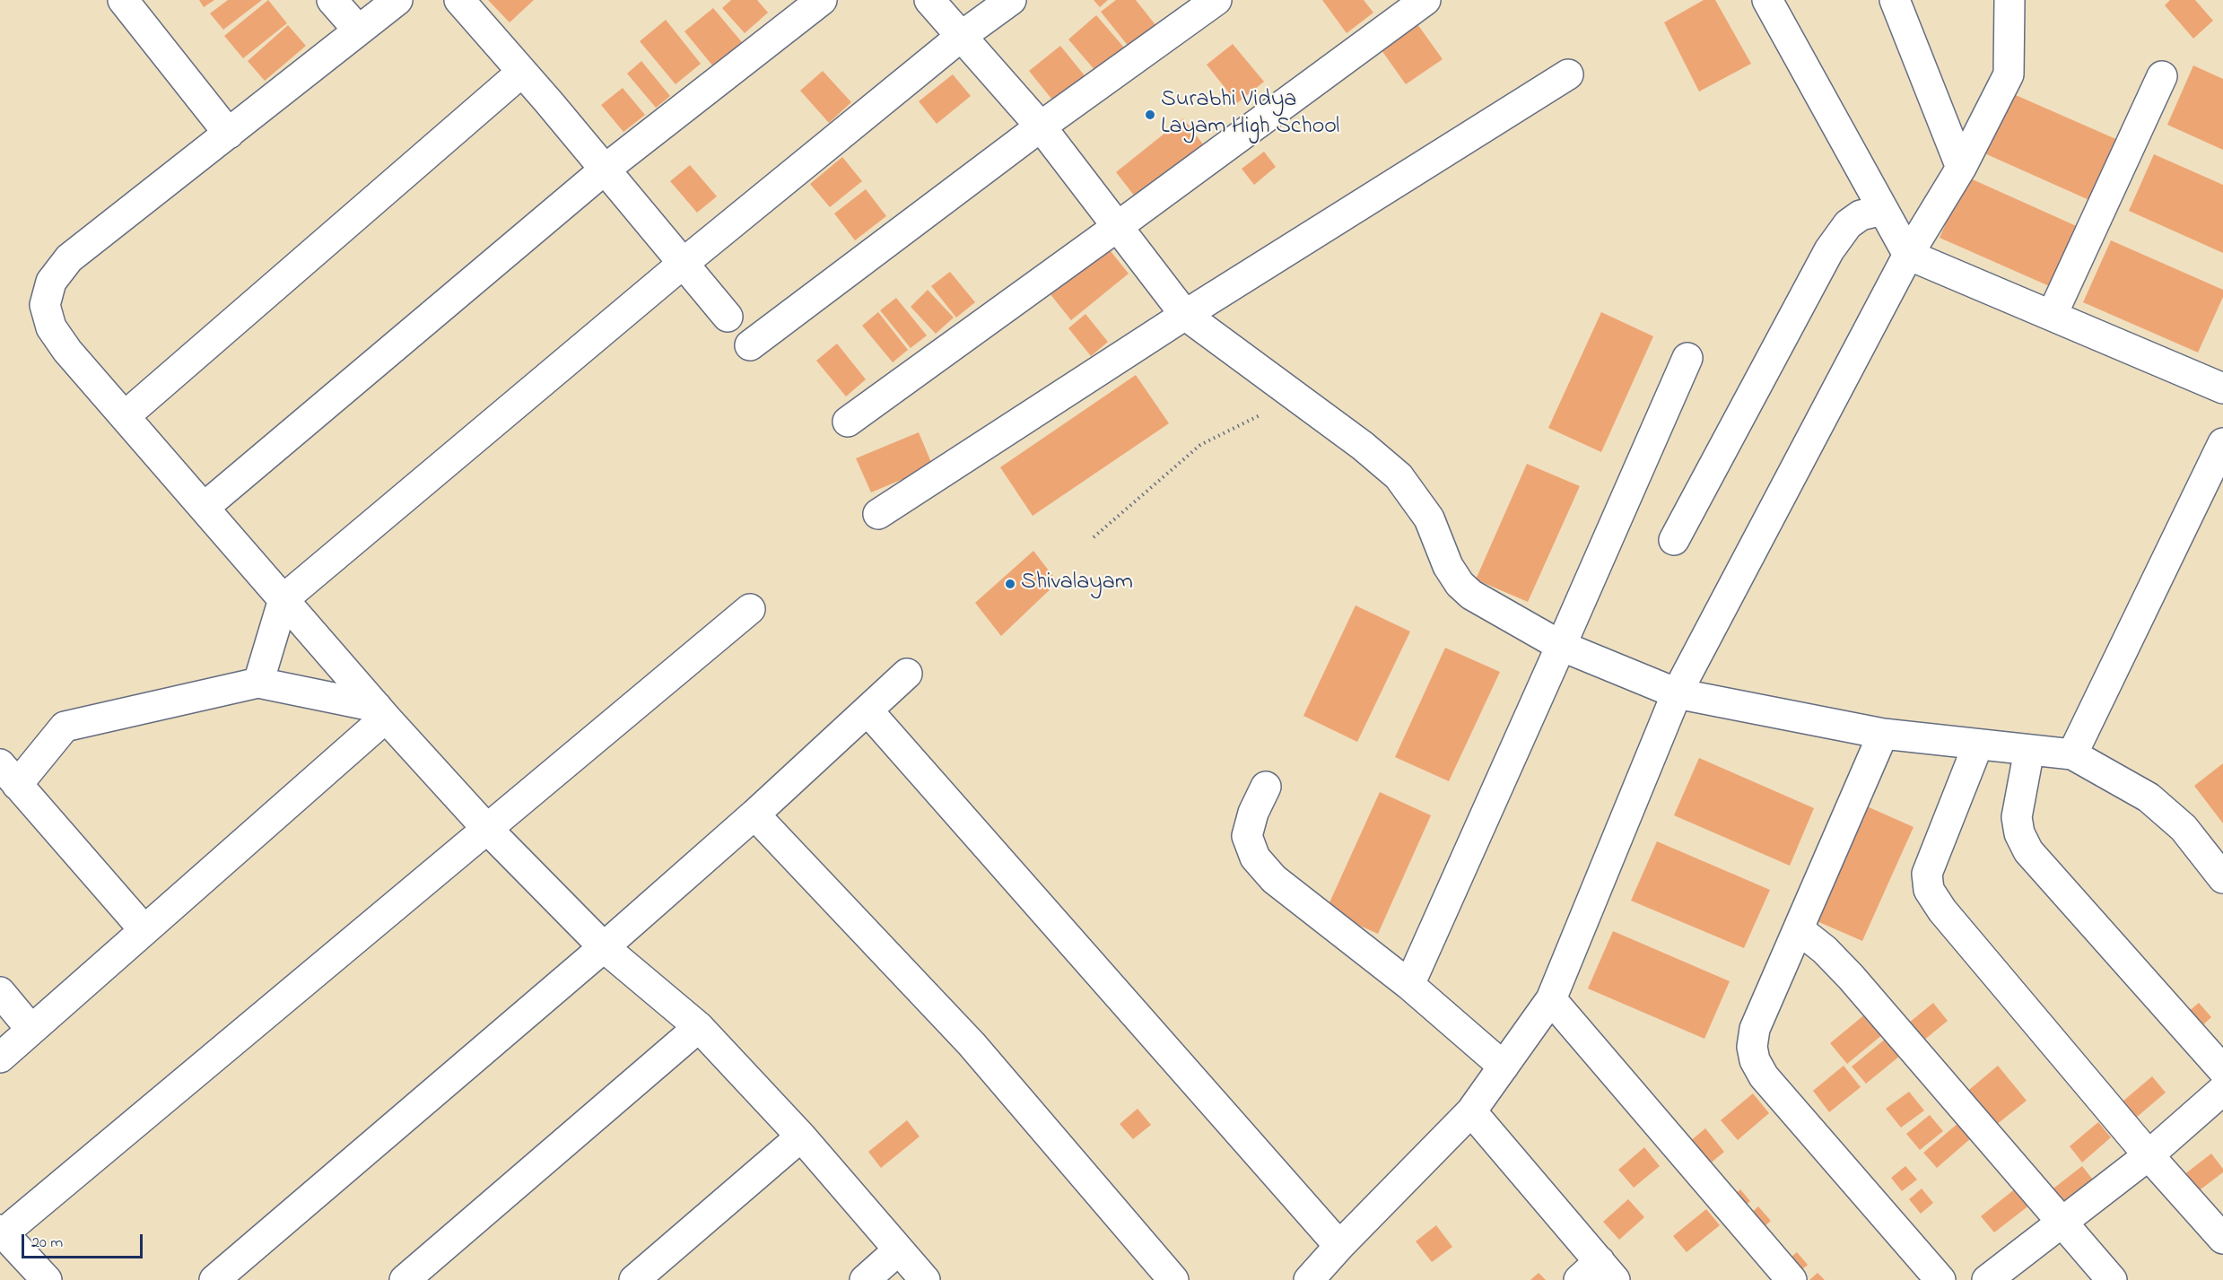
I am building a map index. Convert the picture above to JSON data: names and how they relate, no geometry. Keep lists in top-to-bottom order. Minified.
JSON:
{"places":["Surabhi Vidya Layam High School","Shivalayam"],"scale_bar":"20 m"}
